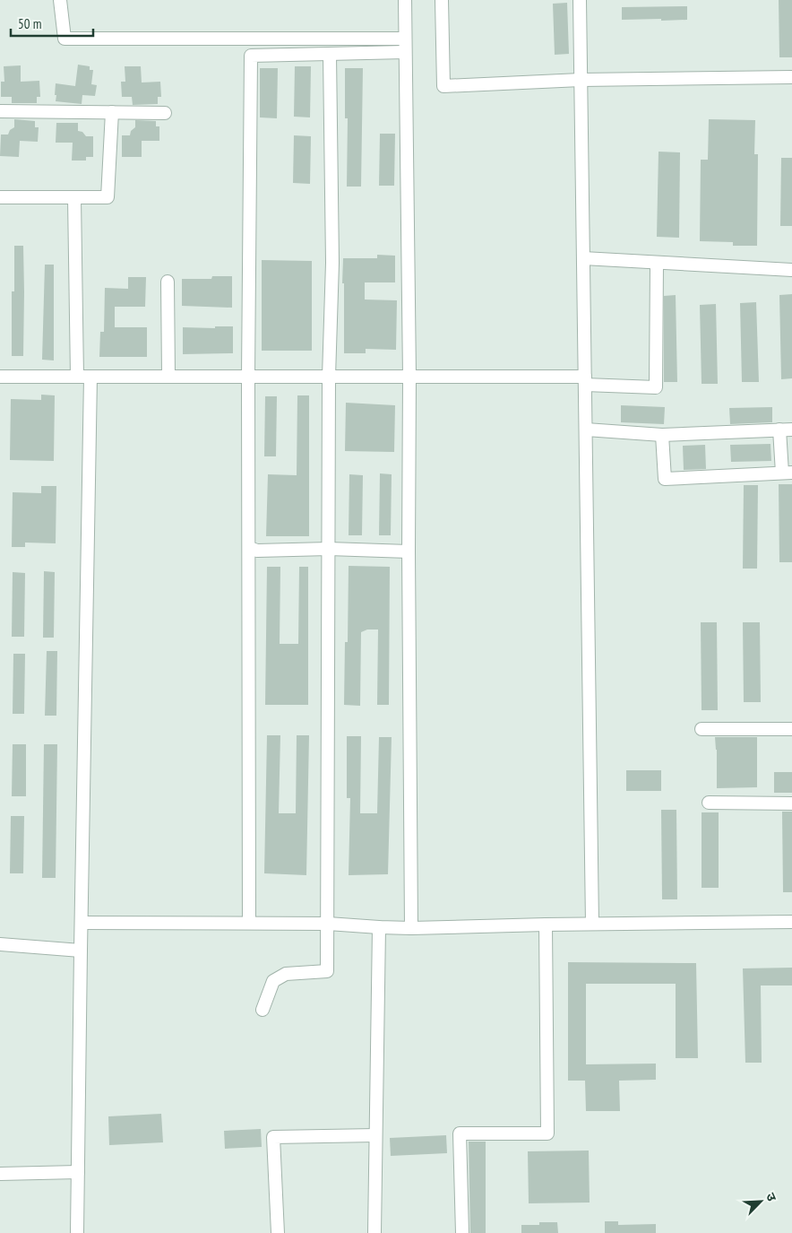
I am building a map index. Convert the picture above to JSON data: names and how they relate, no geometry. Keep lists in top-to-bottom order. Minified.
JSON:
{"scale_bar":"50 m","north":"top right"}
